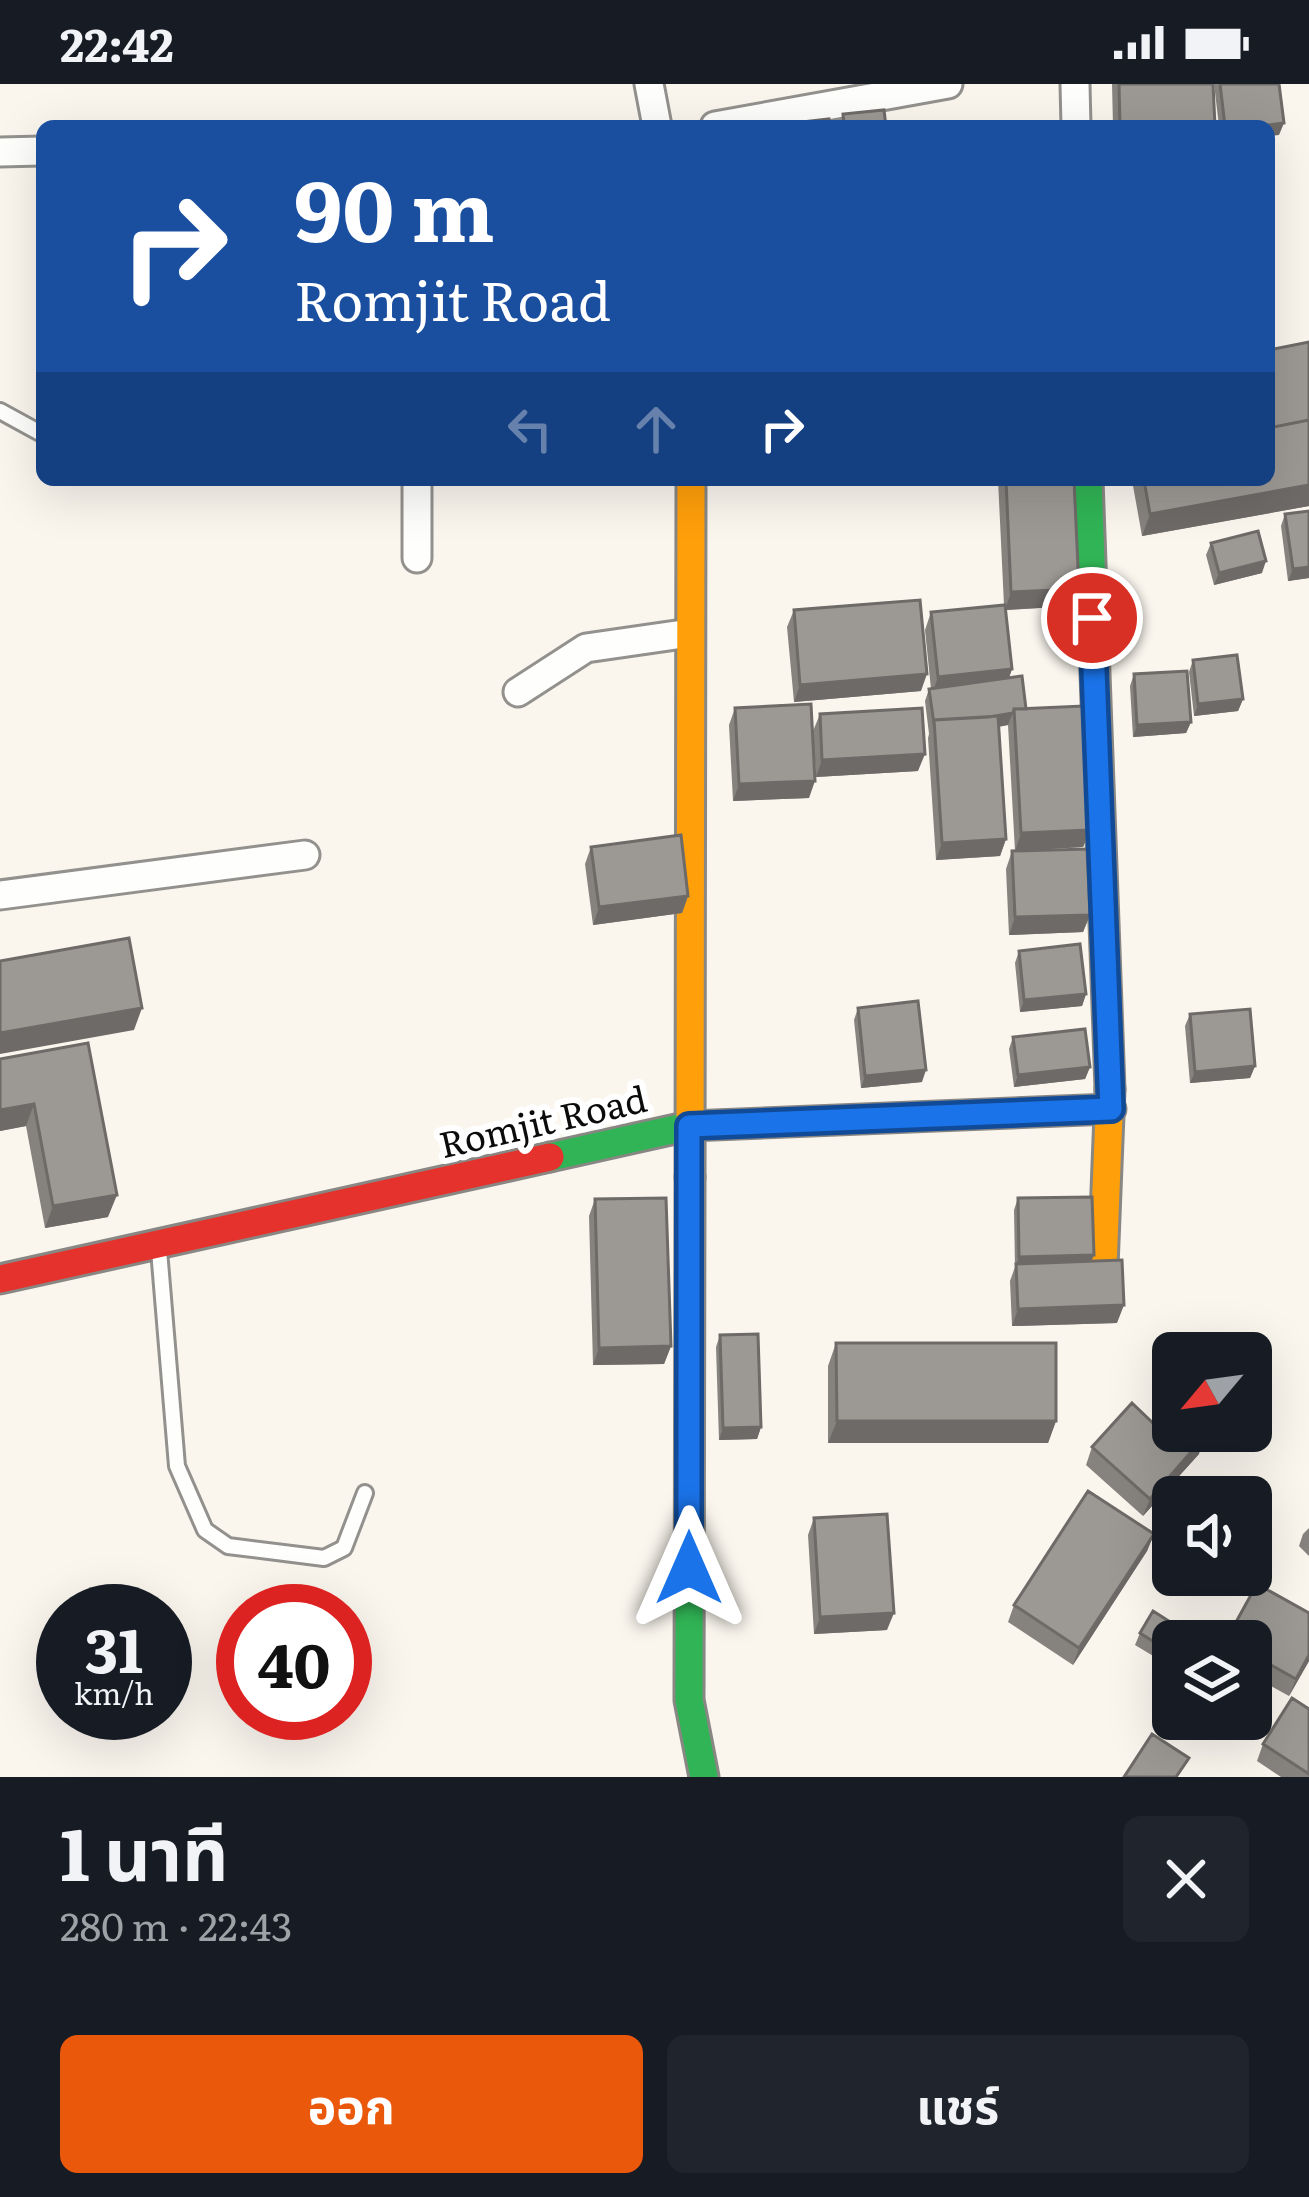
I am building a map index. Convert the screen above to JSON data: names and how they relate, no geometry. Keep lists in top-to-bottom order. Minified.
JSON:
{"streets":{"street":["Romjit Road"]},"north":"bottom left","page":{"status":"22:42","turn":["90 m","Romjit Road"],"speed":"31 km/h","limit":"40","heading":["1 นาที","280 m · 22:43"],"buttons":["ออก","แชร์"]}}
